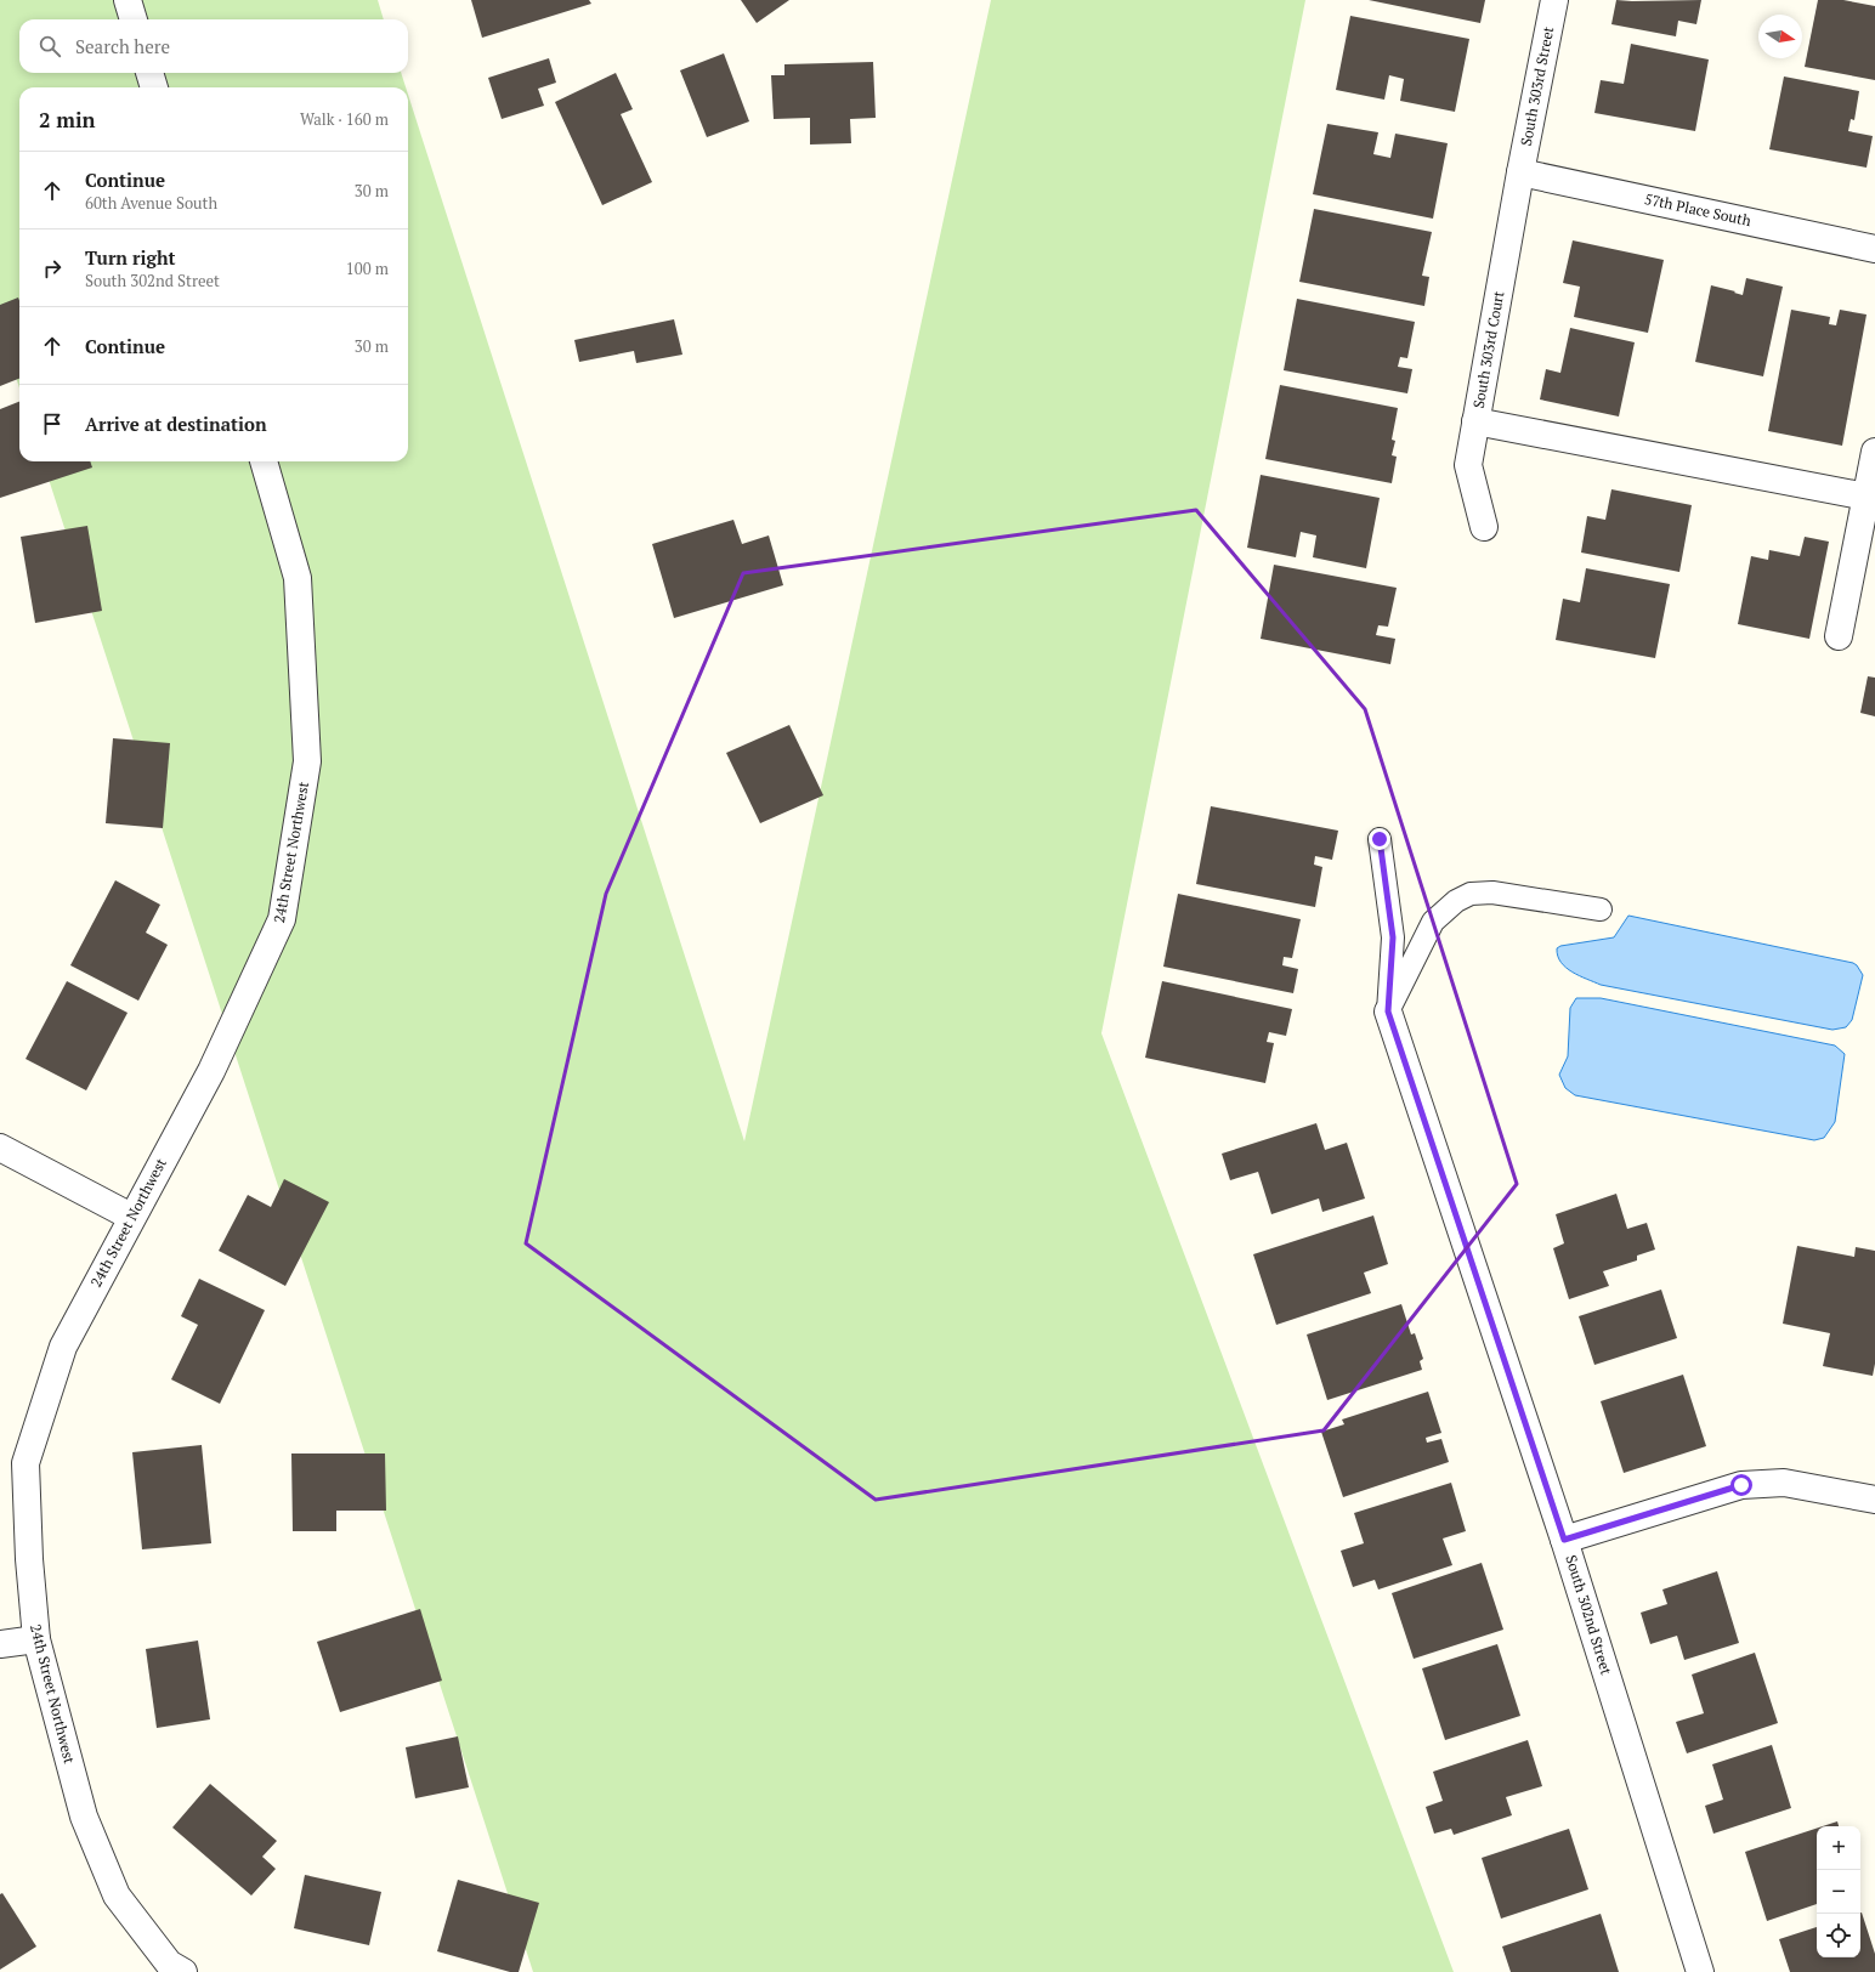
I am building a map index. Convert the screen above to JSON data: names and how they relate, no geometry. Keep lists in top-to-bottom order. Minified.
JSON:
{"streets":{"street":["South 303rd Street","57th Place South","South 303rd Court","24th Street Northwest","South 302nd Street"]},"crossings":[["South 303rd Street","57th Place South"],["South 303rd Street","South 303rd Court"],["57th Place South","South 303rd Court"]],"north":"right","page":{"search":"Search here","heading":["2 min","Walk · 160 m"],"list":[["Continue","60th Avenue South","30 m"],["Turn right","South 302nd Street","100 m"],["Continue","30 m"],"Arrive at destination"],"map_buttons":["+","−"]}}
